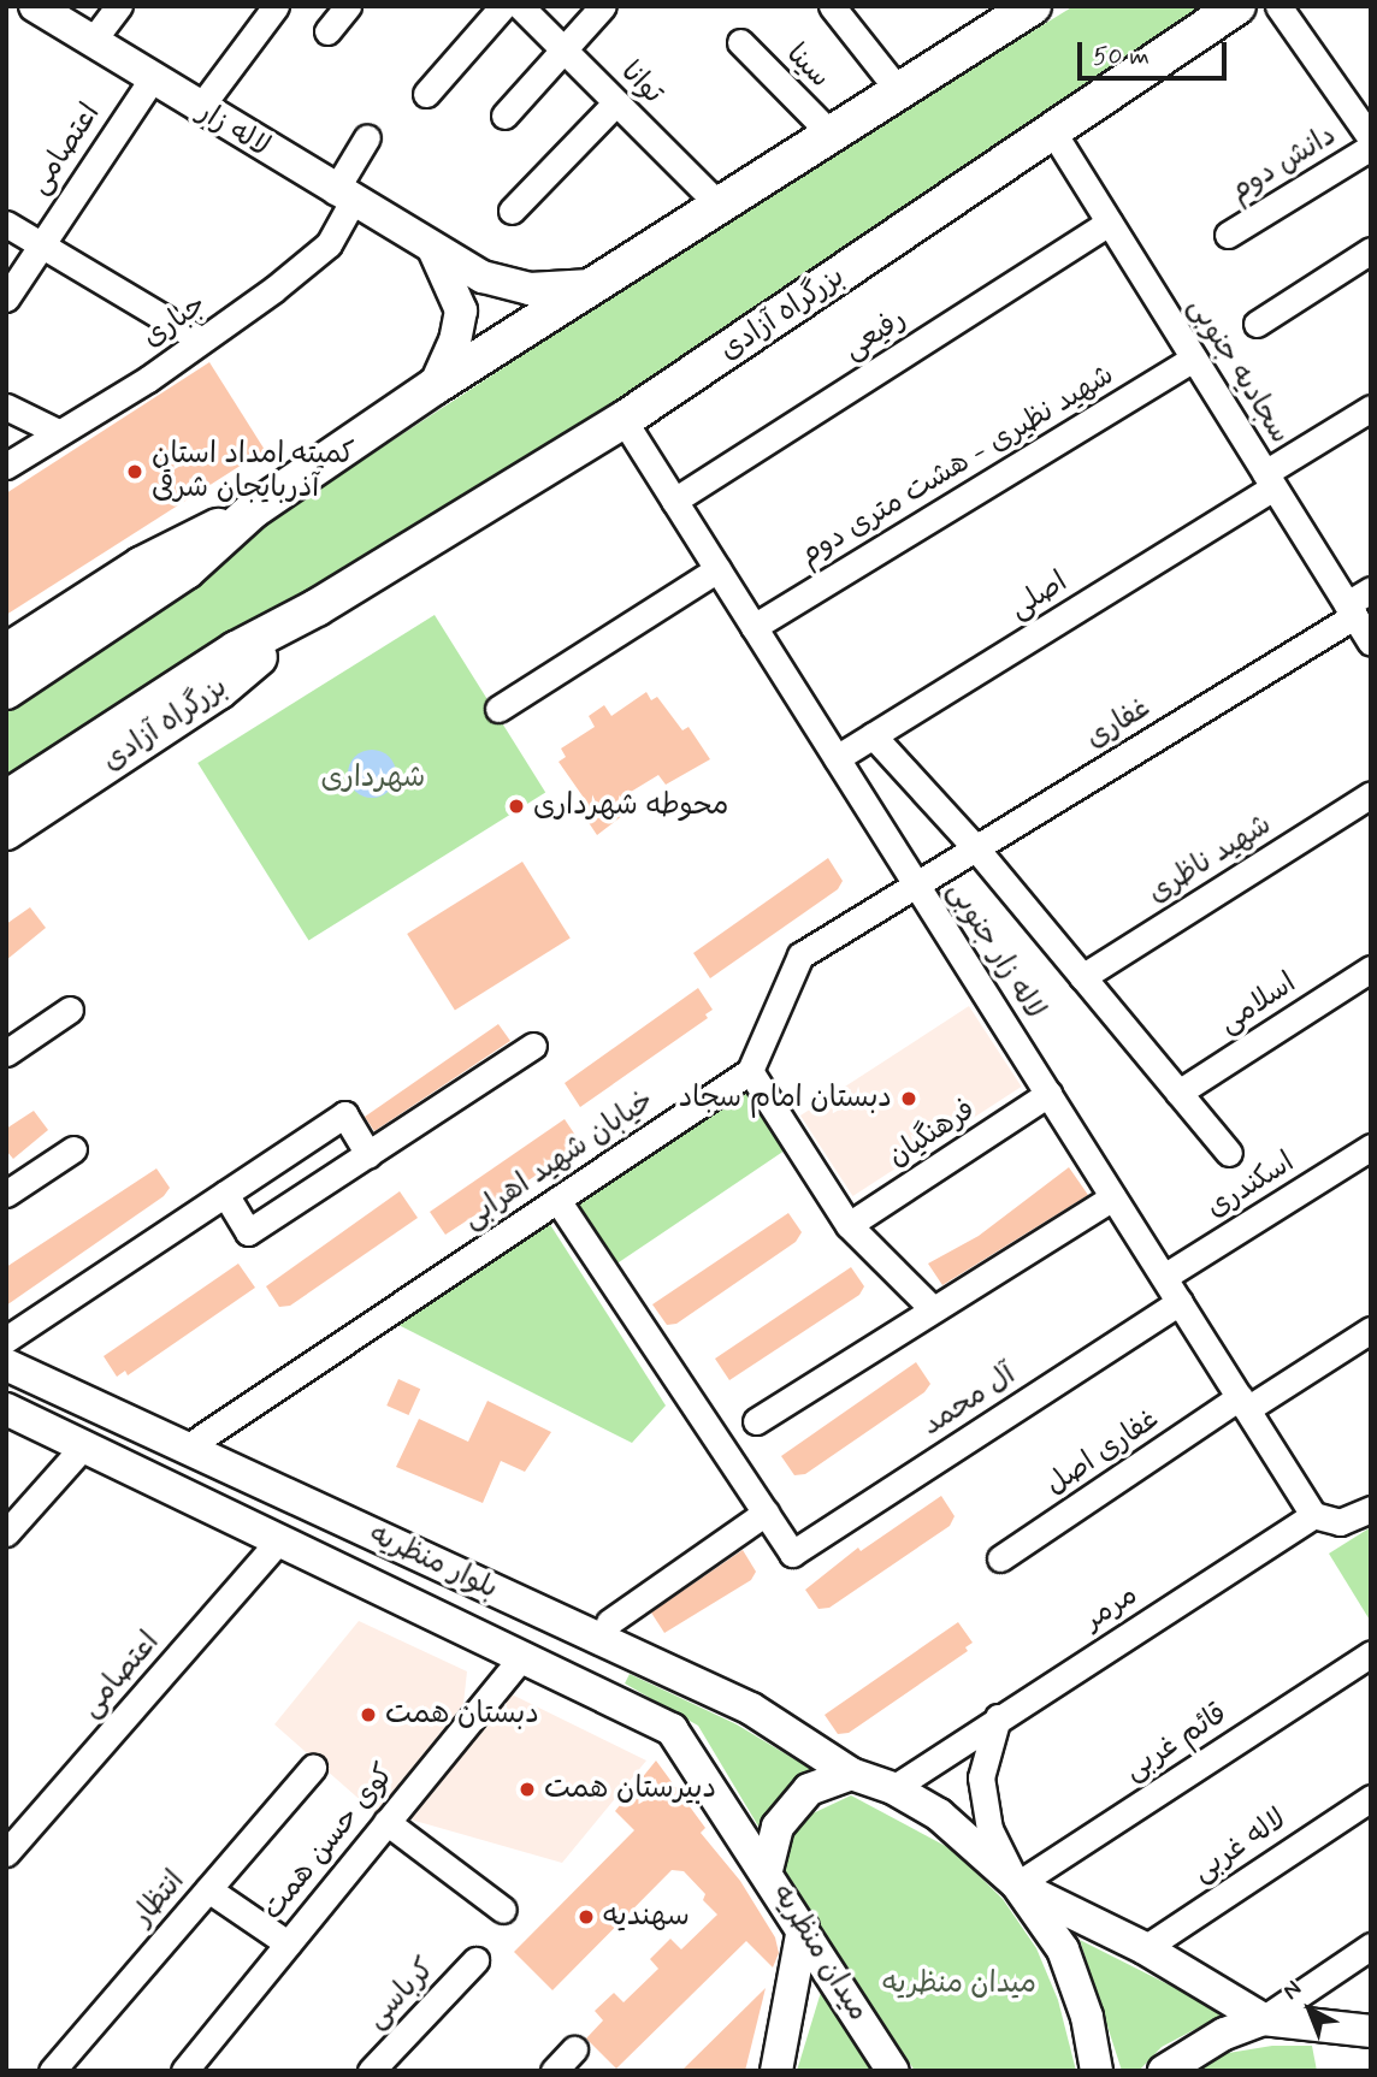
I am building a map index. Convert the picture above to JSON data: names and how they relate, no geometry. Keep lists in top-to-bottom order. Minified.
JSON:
{"streets":{"highway":["بزرگراه آزادی"],"main road":["لاله زار","بلوار منظریه","ميدان منظریه"],"street":["سینا","توانا","اعتصامی","دانش دوم","جباری","رفیعی","سجادیه جنوبی","شهید نظیری - هشت متری دوم","اصلی","غفاری","شهید ناظری","لاله زار جنوبی","اسلامی","فرهنگیان","خیابان شهید اهرابی","اسکندری","آل محمد","غفاری اصل","مرمر","قائم غربی","کوی حسن همت","لاله غربی","انتظار","کرباسی"]},"crossings":[["لاله زار","اعتصامی"],["لاله زار","جباری"],["اعتصامی","بلوار منظریه"],["بزرگراه آزادی","سجادیه جنوبی"],["بزرگراه آزادی","لاله زار جنوبی"],["رفیعی","سجادیه جنوبی"],["رفیعی","لاله زار جنوبی"],["سجادیه جنوبی","شهید نظیری - هشت متری دوم"],["سجادیه جنوبی","اصلی"],["سجادیه جنوبی","غفاری"],["شهید نظیری - هشت متری دوم","لاله زار جنوبی"],["اصلی","لاله زار جنوبی"],["غفاری","لاله زار جنوبی"],["لاله زار جنوبی","فرهنگیان"],["لاله زار جنوبی","اسکندری"],["لاله زار جنوبی","آل محمد"],["لاله زار جنوبی","غفاری اصل"],["لاله زار جنوبی","مرمر"],["خیابان شهید اهرابی","بلوار منظریه"],["بلوار منظریه","کوی حسن همت"],["بلوار منظریه","ميدان منظریه"]],"parks":["شهرداری","میدان منظریه"],"places":["کمیته امداد استان آذربایجان شرقی","محوطه شهرداری","دبستان امام سجاد","دبستان همت","دبیرستان همت","سهندیه"],"scale_bar":"50 m","north":"top left"}
